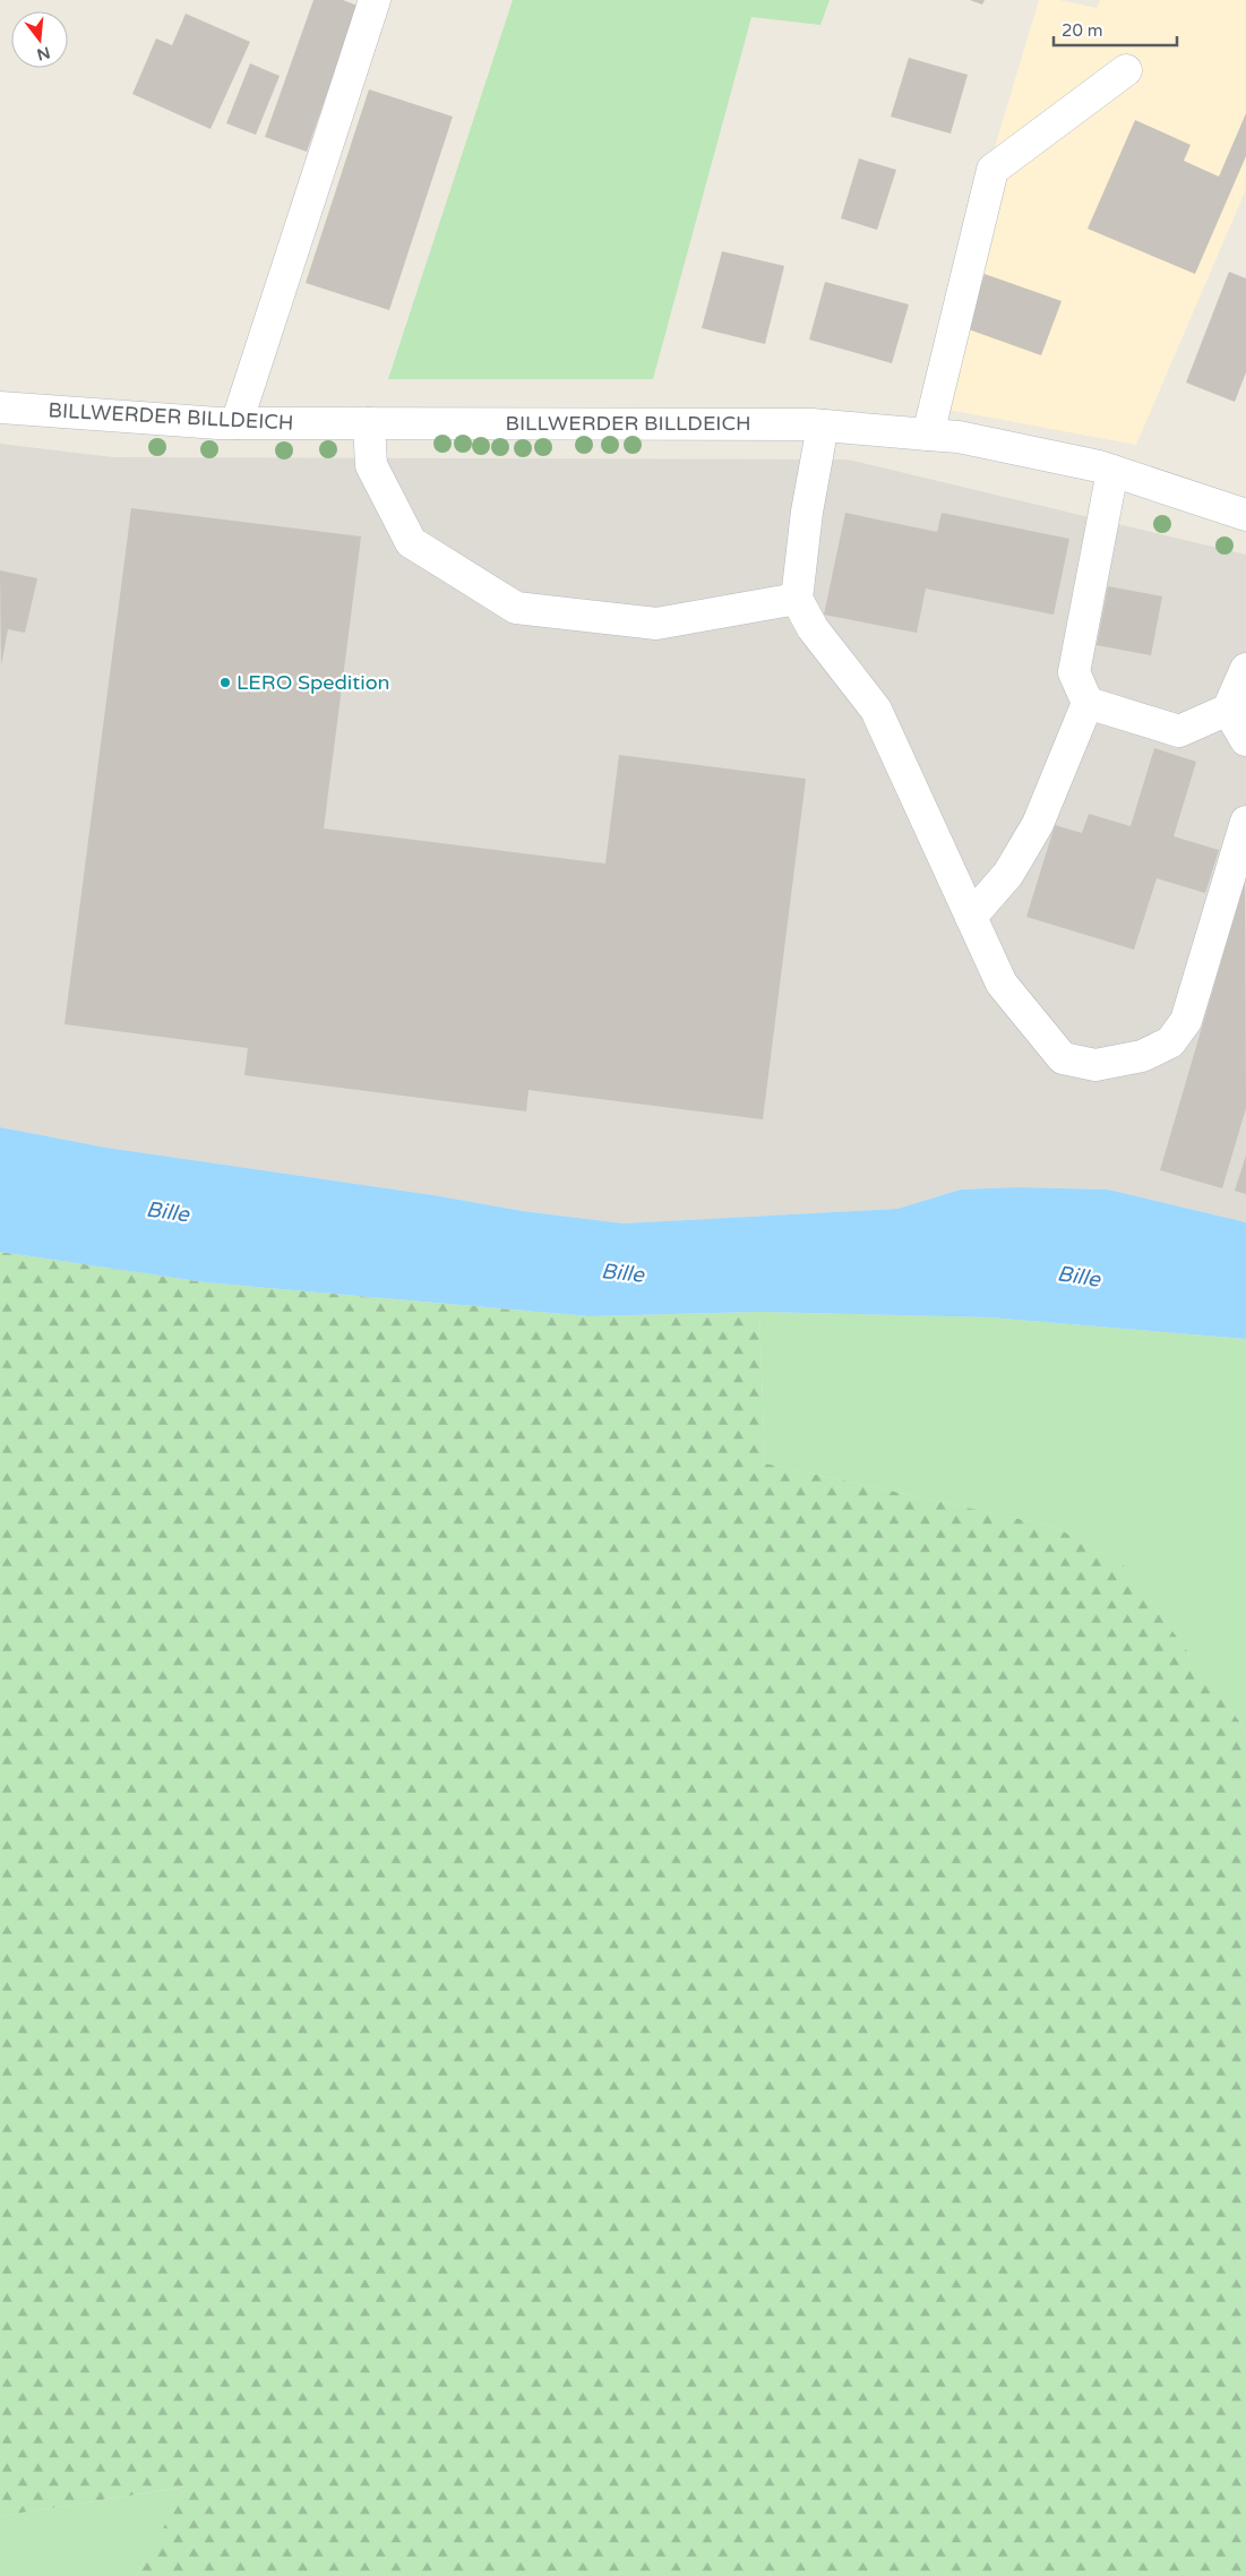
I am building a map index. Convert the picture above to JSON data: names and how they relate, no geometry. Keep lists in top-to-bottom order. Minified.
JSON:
{"streets":{"street":["BILLWERDER BILLDEICH"]},"water":["Bille"],"places":["LERO Spedition"],"scale_bar":"20 m","north":"bottom"}
